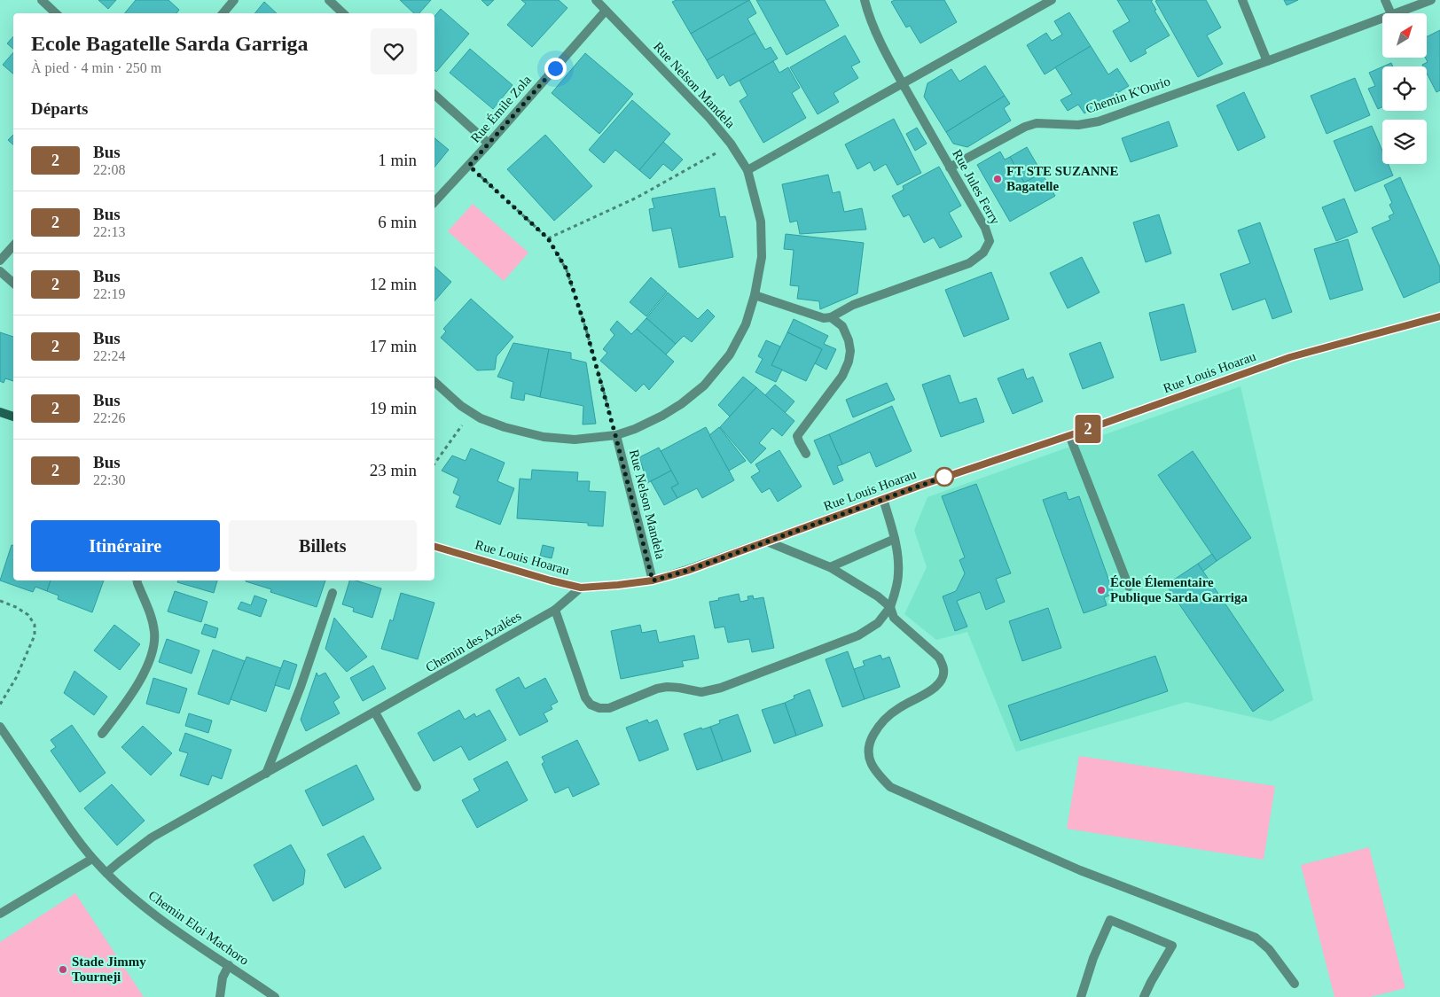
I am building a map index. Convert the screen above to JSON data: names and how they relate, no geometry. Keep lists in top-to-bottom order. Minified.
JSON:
{"streets":{"main road":["Rue Louis Hoarau"],"street":["Rue Nelson Mandela","Chemin K'Ourio","Rue Émile Zola","Rue Jules Ferry","Chemin des Azalées","Chemin Eloi Machoro"]},"crossings":[["Rue Nelson Mandela","Rue Émile Zola"],["Rue Nelson Mandela","Rue Louis Hoarau"],["Chemin K'Ourio","Rue Jules Ferry"],["Rue Louis Hoarau","Chemin des Azalées"],["Chemin des Azalées","Chemin Eloi Machoro"]],"places":["FT STE SUZANNE Bagatelle","École Élementaire Publique Sarda Garriga","Stade Jimmy Tourneji"],"lines":["bus line 2"],"north":"top right","page":{"on_map":"2","heading":[["Ecole Bagatelle Sarda Garriga","À pied · 4 min · 250 m"],"Départs"],"list":[{"mark":"2","name":"Bus","note":"22:08","value":"1 min"},{"mark":"2","name":"Bus","note":"22:13","value":"6 min"},{"mark":"2","name":"Bus","note":"22:19","value":"12 min"},{"mark":"2","name":"Bus","note":"22:24","value":"17 min"},{"mark":"2","name":"Bus","note":"22:26","value":"19 min"},{"mark":"2","name":"Bus","note":"22:30","value":"23 min"}],"buttons":["Itinéraire","Billets"]}}
